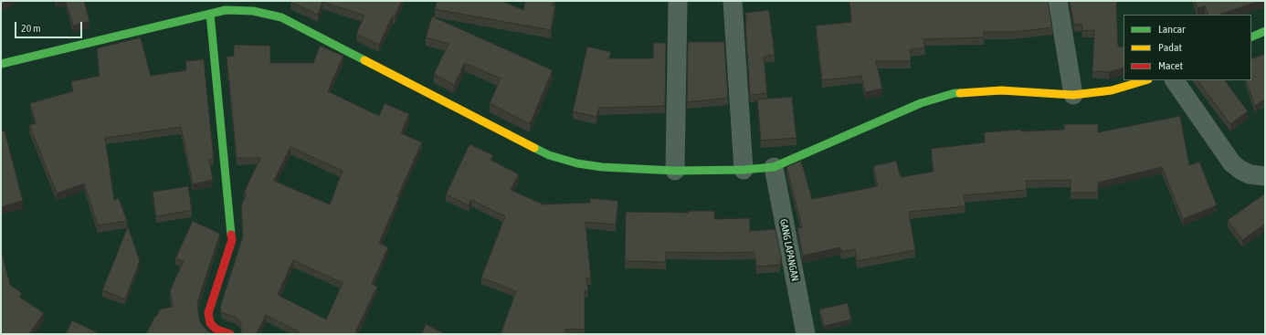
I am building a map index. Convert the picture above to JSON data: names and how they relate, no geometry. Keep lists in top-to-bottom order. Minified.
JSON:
{"streets":{"street":["GANG LAPANGAN"]},"legend":["Lancar","Padat","Macet"],"scale_bar":"20 m"}
